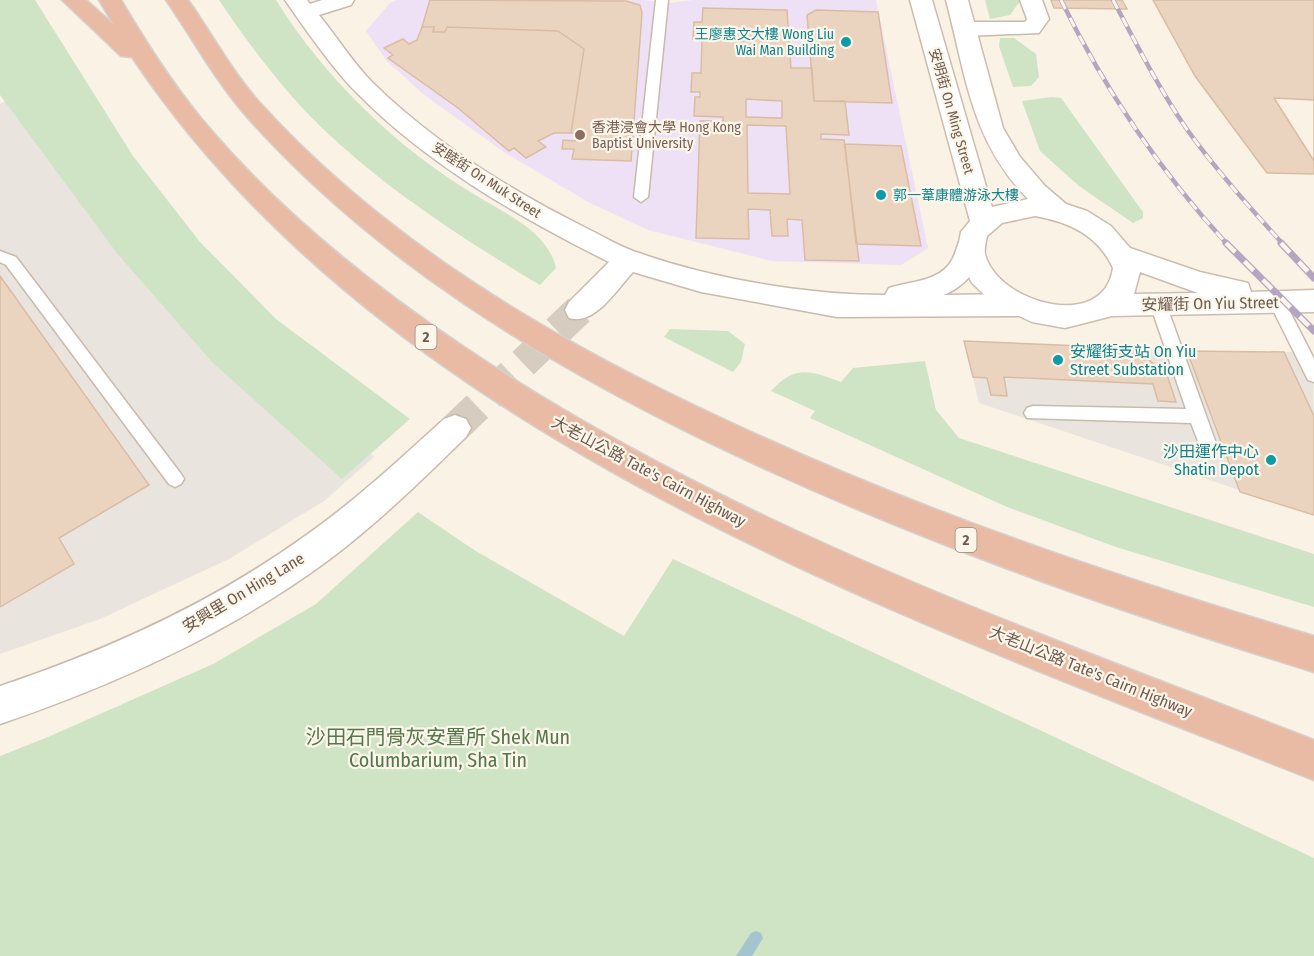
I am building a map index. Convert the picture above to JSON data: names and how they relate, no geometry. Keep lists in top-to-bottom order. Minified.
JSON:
{"streets":{"highway":["2","大老山公路 Tate's Cairn Highway"],"street":["安明街 On Ming Street","安睦街 On Muk Street","安耀街 On Yiu Street","安興里 On Hing Lane"]},"crossings":[["安明街 On Ming Street","安睦街 On Muk Street"],["安明街 On Ming Street","安耀街 On Yiu Street"],["安睦街 On Muk Street","安耀街 On Yiu Street"]],"parks":["沙田石門骨灰安置所 Shek Mun Columbarium, Sha Tin"],"places":["王廖惠文大樓 Wong Liu Wai Man Building","香港浸會大學 Hong Kong Baptist University","郭一葦康體游泳大樓","安耀街支站 On Yiu Street Substation","沙田運作中心 Shatin Depot"]}
